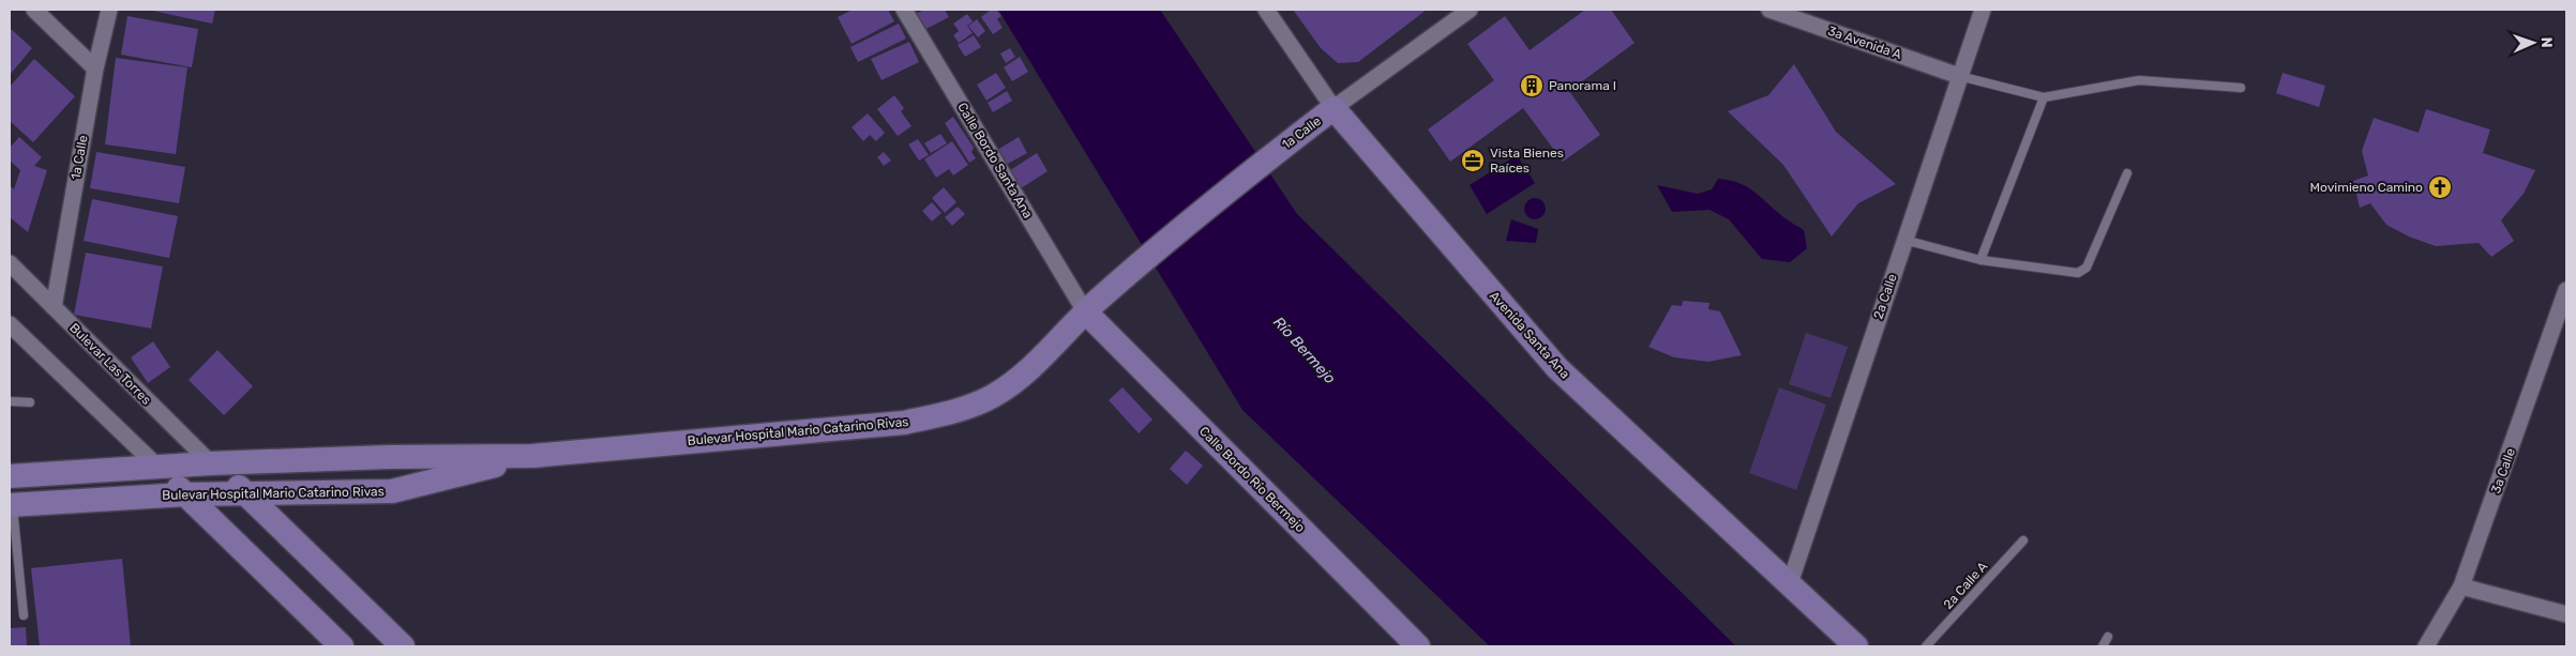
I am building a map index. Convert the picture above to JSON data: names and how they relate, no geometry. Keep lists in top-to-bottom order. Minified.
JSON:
{"streets":{"main road":["1a Calle","Avenida Santa Ana","Bulevar Hospital Mario Catarino Rivas","Calle Bordo Río Bermejo"],"street":["3a Avenida A","Calle Bordo Santa Ana","2a Calle","Bulevar Las Torres","3a Calle"],"lane":["2a Calle A"]},"crossings":[["3a Avenida A","2a Calle"],["1a Calle","Avenida Santa Ana"],["1a Calle","Bulevar Las Torres"],["1a Calle","Bulevar Hospital Mario Catarino Rivas"],["Calle Bordo Santa Ana","Bulevar Hospital Mario Catarino Rivas"],["Calle Bordo Santa Ana","Calle Bordo Río Bermejo"],["2a Calle","Avenida Santa Ana"],["Bulevar Las Torres","Bulevar Hospital Mario Catarino Rivas"],["Bulevar Hospital Mario Catarino Rivas","Calle Bordo Río Bermejo"]],"water":["Río Bermejo"],"places":{"building":["Panorama I"],"office":["Vista Bienes Raíces"],"church":["Movimieno Camino"]},"north":"right"}
